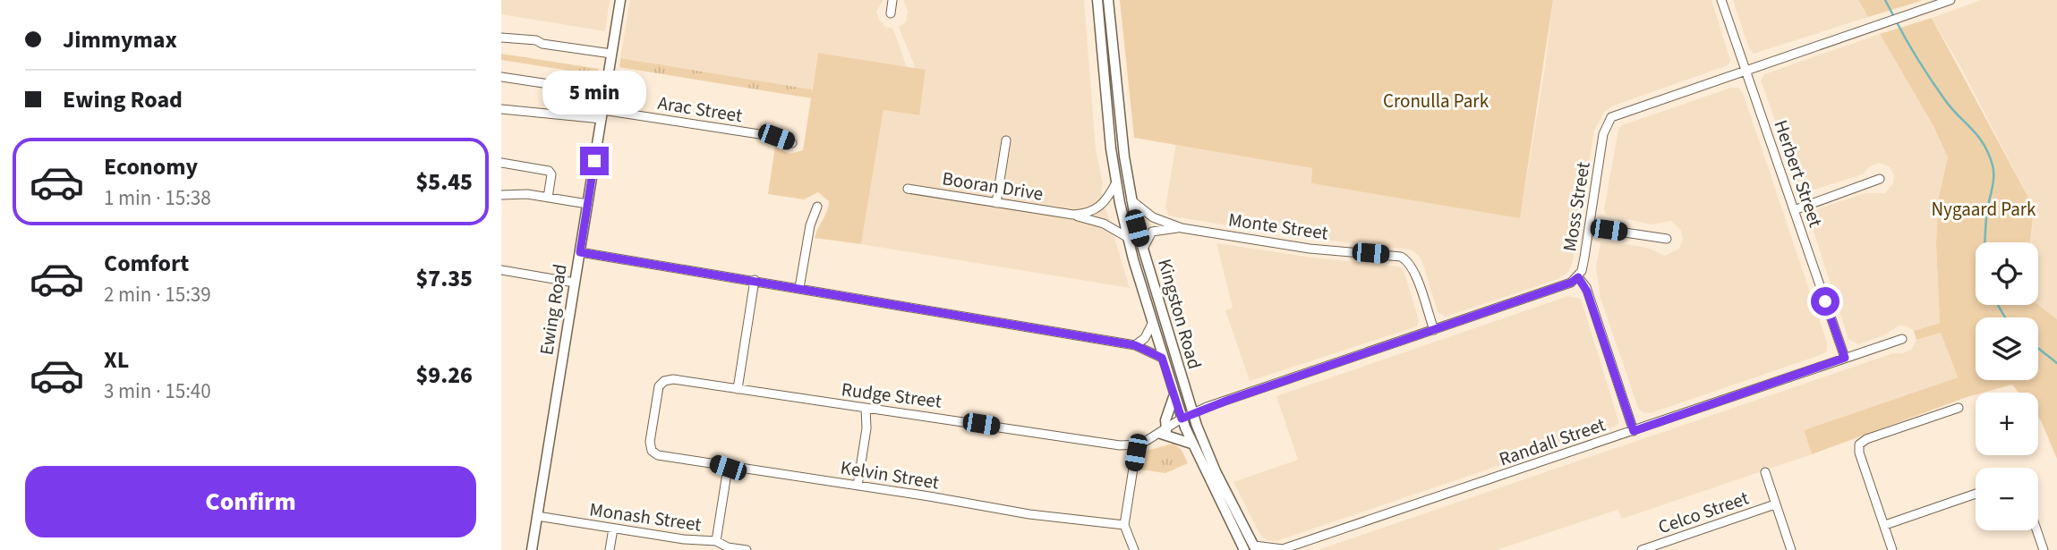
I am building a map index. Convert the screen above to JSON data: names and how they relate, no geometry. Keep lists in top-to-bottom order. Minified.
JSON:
{"streets":{"main road":["Ewing Road","Kingston Road"],"street":["Arac Street","Herbert Street","Booran Drive","Moss Street","Monte Street","Rudge Street","Randall Street","Kelvin Street","Celco Street","Monash Street"]},"crossings":[["Arac Street","Ewing Road"],["Herbert Street","Moss Street"],["Herbert Street","Randall Street"],["Booran Drive","Kingston Road"],["Moss Street","Monte Street"],["Moss Street","Kingston Road"],["Monte Street","Kingston Road"],["Ewing Road","Monash Street"],["Kingston Road","Randall Street"],["Rudge Street","Kelvin Street"]],"parks":["Cronulla Park","Nygaard Park"],"page":{"banner":["Jimmymax","Ewing Road"],"bubble":"5 min","list":[{"name":"Economy","note":"1 min · 15:38","value":"$5.45"},{"name":"Comfort","note":"2 min · 15:39","value":"$7.35"},{"name":"XL","note":"3 min · 15:40","value":"$9.26"}],"map_buttons":["+","−"],"buttons":"Confirm"}}
